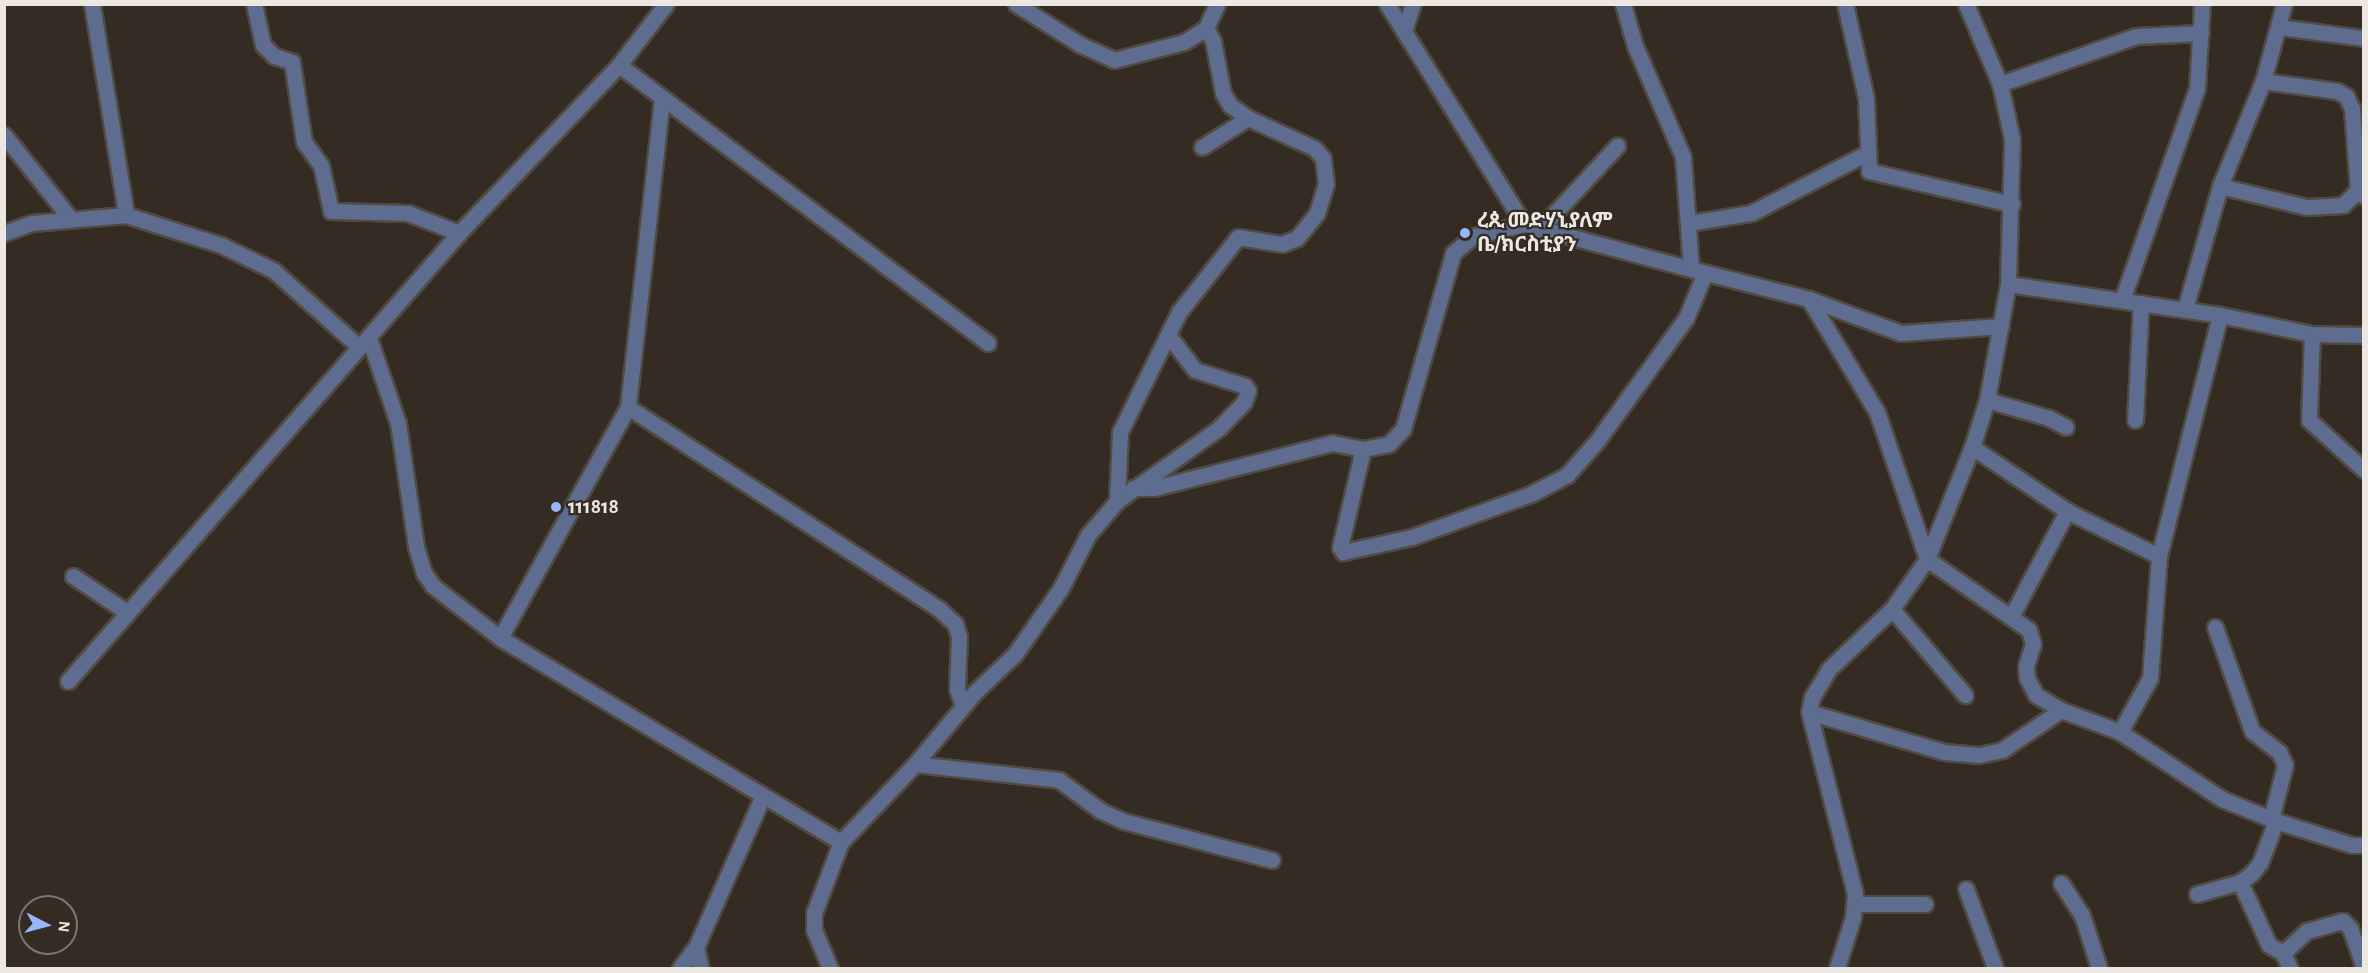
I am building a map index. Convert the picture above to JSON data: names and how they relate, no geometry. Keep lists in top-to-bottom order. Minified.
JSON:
{"places":["ረጲ መድሃኒያለም ቤ/ክርስቲያን","111818"],"north":"right"}
